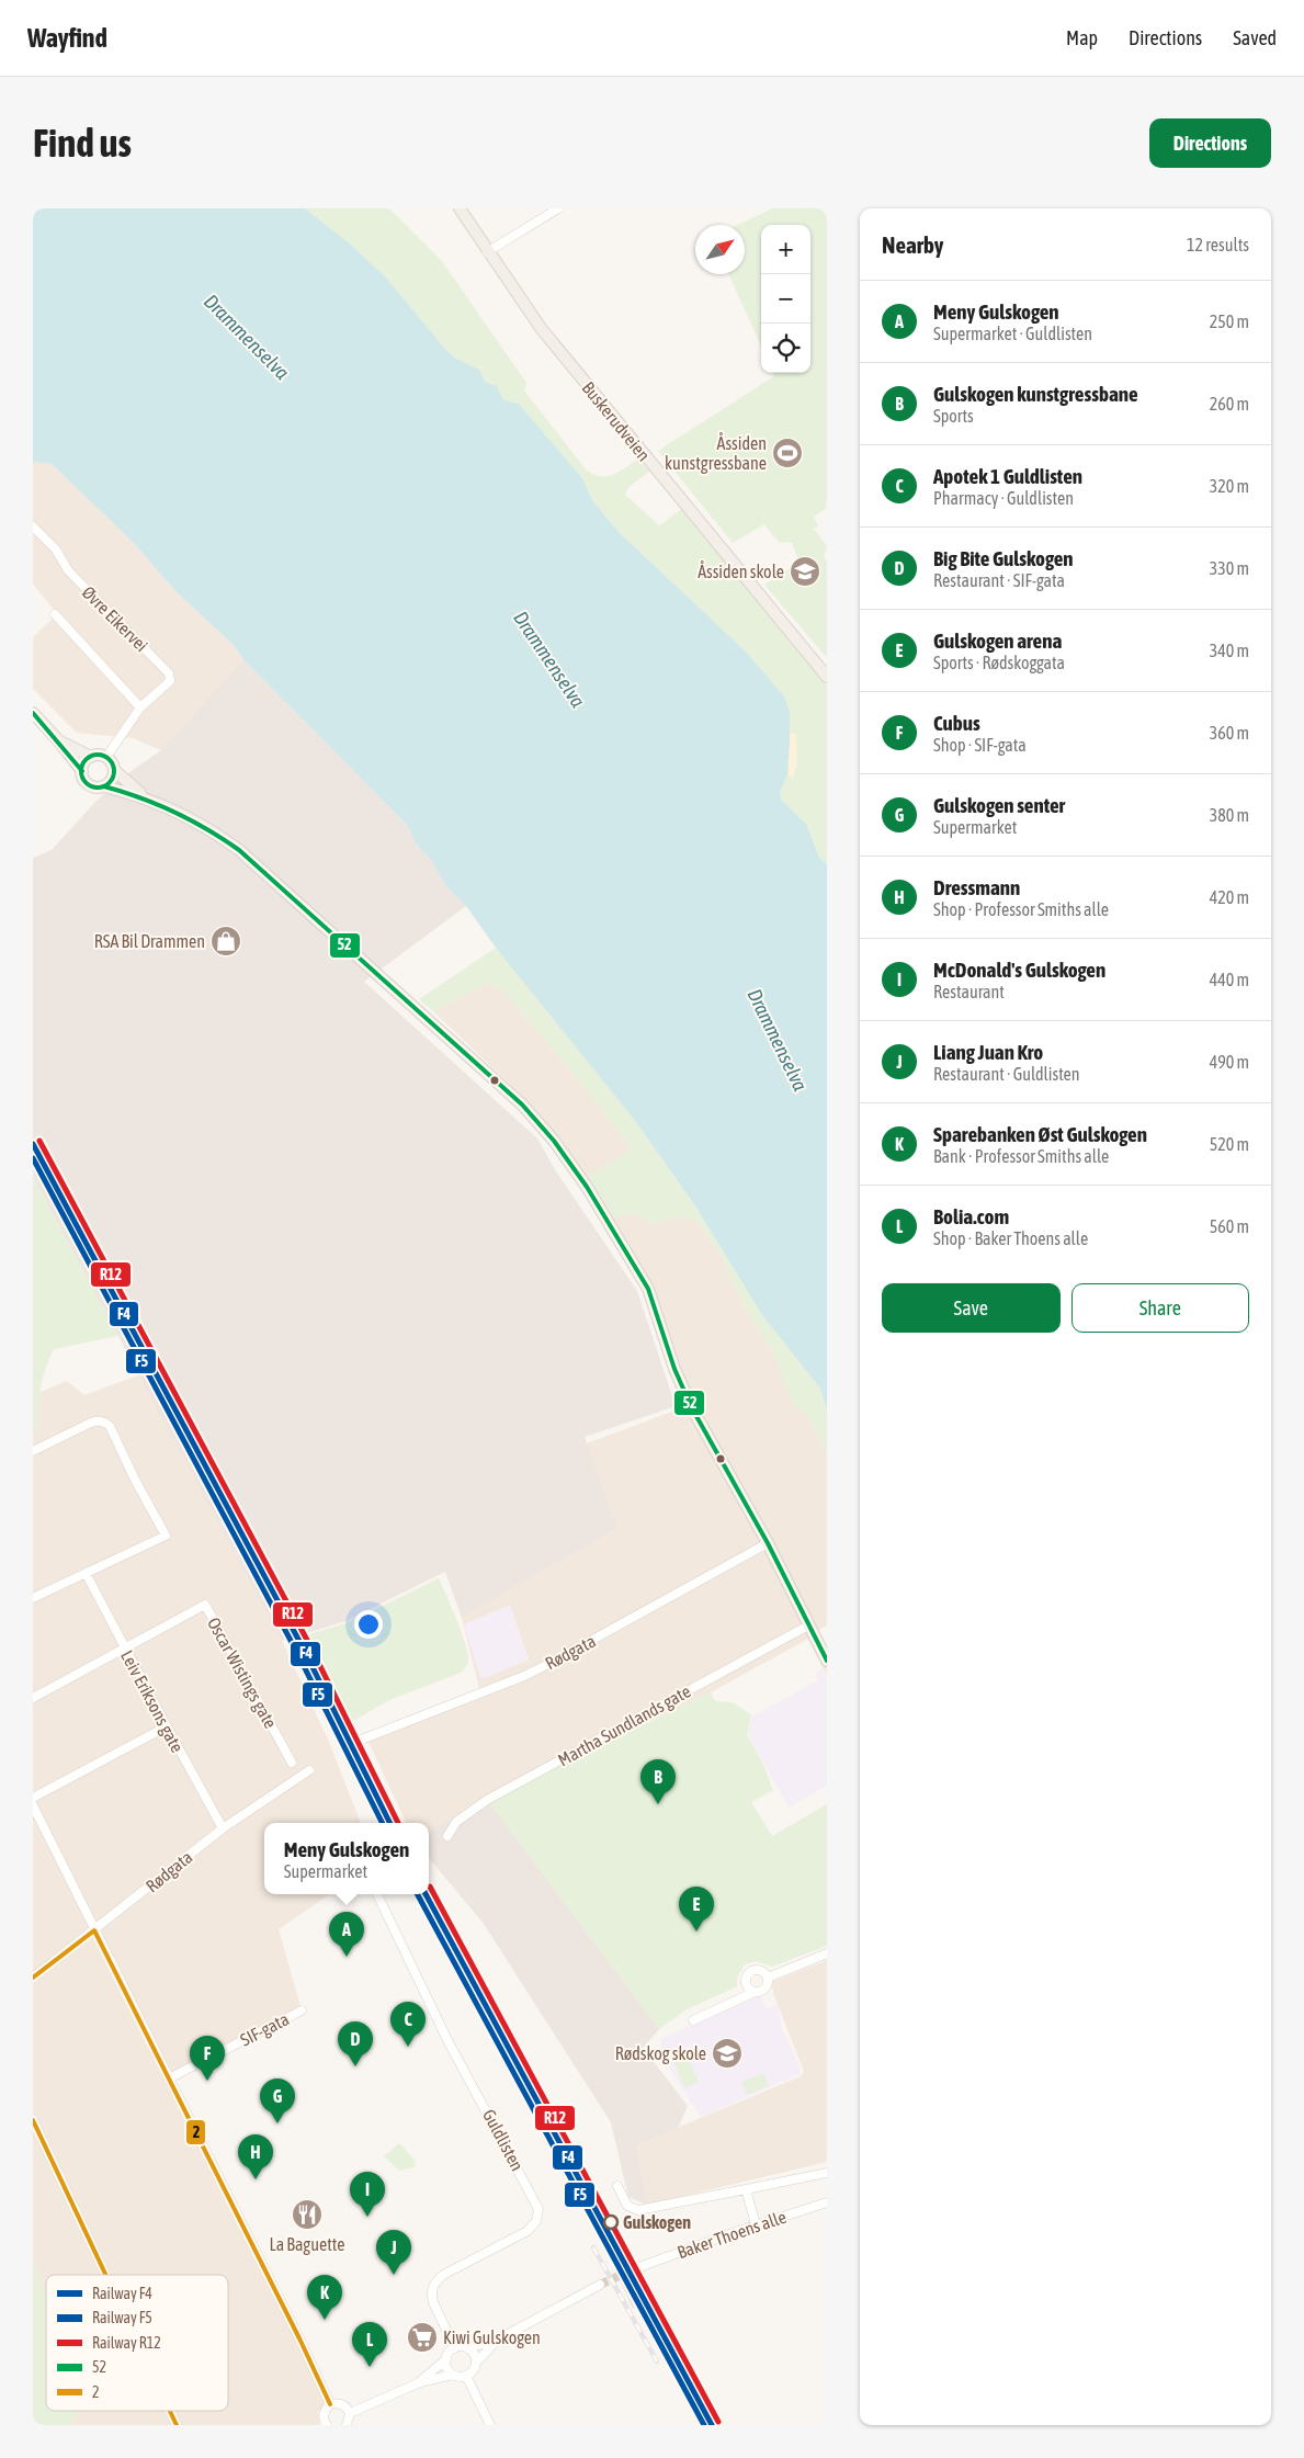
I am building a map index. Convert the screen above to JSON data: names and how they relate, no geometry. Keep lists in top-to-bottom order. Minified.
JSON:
{"streets":{"main road":["Buskerudveien"],"street":["Øvre Eikervei","Rødgata","Oscar Wistings gate","Leiv Eriksons gate","Martha Sundlands gate","SIF-gata","Guldlisten","Baker Thoens alle"]},"crossings":[["Rødgata","Leiv Eriksons gate"],["Oscar Wistings gate","Leiv Eriksons gate"]],"water":["Drammenselva"],"places":{"sports":["Åssiden kunstgressbane"],"school or university":["Åssiden skole","Rødskog skole"],"shop":["RSA Bil Drammen"],"restaurant":["La Baguette"],"other":["Gulskogen"],"supermarket":["Kiwi Gulskogen"]},"lines":["transit line 52","rail line R12","rail line F4","rail line F5","transit line 2"],"legend":["Railway F4","Railway F5","Railway R12","52","2"],"north":"top right","page":{"header":"Wayfind","nav":["Map","Directions","Saved"],"buttons":["Directions",["Save","Share"]],"title":"Find us","heading":["Nearby","12 results"],"map_buttons":["+","−"],"list":[{"mark":"A","name":"Meny Gulskogen","note":"Supermarket · Guldlisten","value":"250 m"},{"mark":"B","name":"Gulskogen kunstgressbane","note":"Sports","value":"260 m"},{"mark":"C","name":"Apotek 1 Guldlisten","note":"Pharmacy · Guldlisten","value":"320 m"},{"mark":"D","name":"Big Bite Gulskogen","note":"Restaurant · SIF-gata","value":"330 m"},{"mark":"E","name":"Gulskogen arena","note":"Sports · Rødskoggata","value":"340 m"},{"mark":"F","name":"Cubus","note":"Shop · SIF-gata","value":"360 m"},{"mark":"G","name":"Gulskogen senter","note":"Supermarket","value":"380 m"},{"mark":"H","name":"Dressmann","note":"Shop · Professor Smiths alle","value":"420 m"},{"mark":"I","name":"McDonald's Gulskogen","note":"Restaurant","value":"440 m"},{"mark":"J","name":"Liang Juan Kro","note":"Restaurant · Guldlisten","value":"490 m"},{"mark":"K","name":"Sparebanken Øst Gulskogen","note":"Bank · Professor Smiths alle","value":"520 m"},{"mark":"L","name":"Bolia.com","note":"Shop · Baker Thoens alle","value":"560 m"}],"pins":["B","E","A","C","D","F","G","H","I","J","K","L"],"popup":["Meny Gulskogen","Supermarket"]}}
